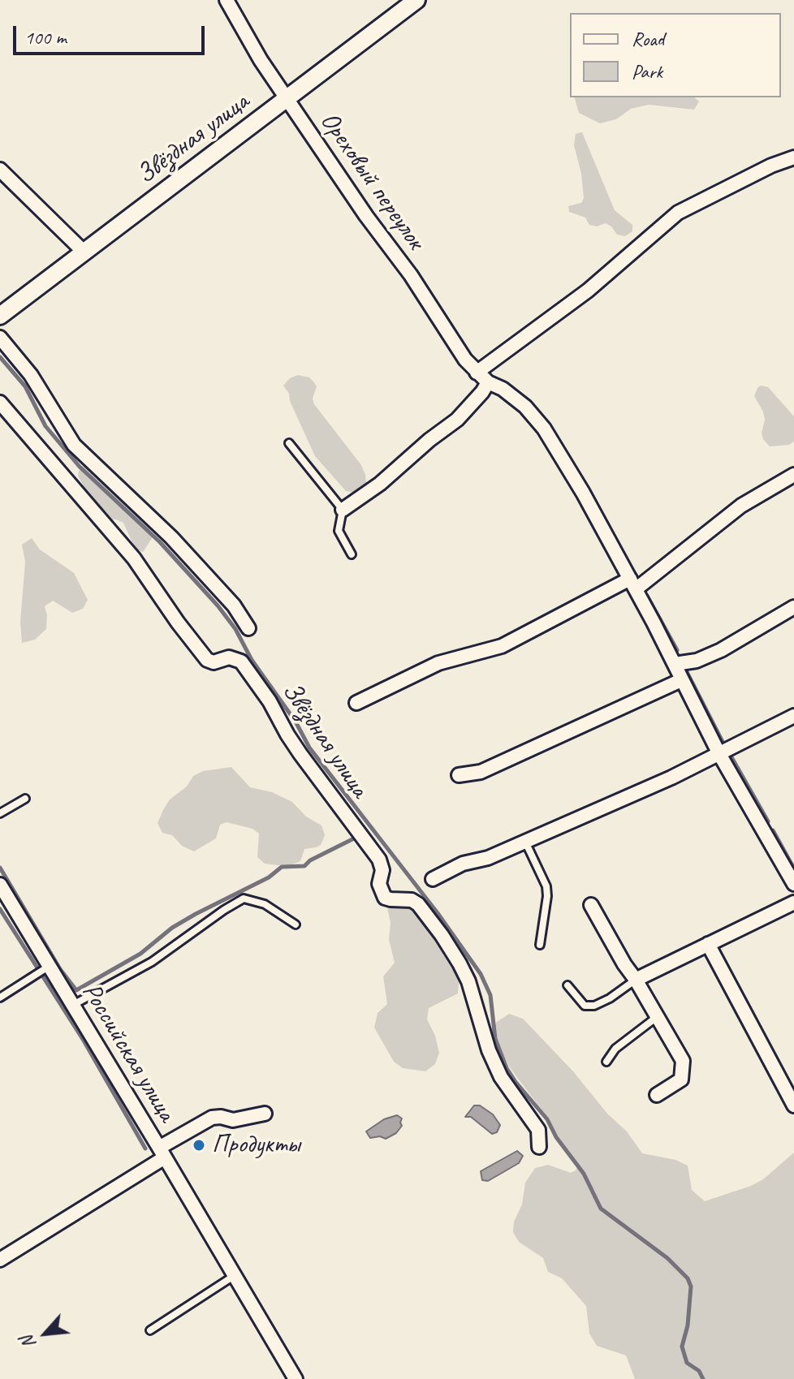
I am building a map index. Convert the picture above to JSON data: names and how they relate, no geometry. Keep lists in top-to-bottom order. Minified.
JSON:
{"streets":{"street":["Звёздная улица","Ореховый переулок","Российская улица"]},"crossings":[["Звёздная улица","Ореховый переулок"]],"places":["Продукты"],"legend":["Road","Park"],"scale_bar":"100 m","north":"bottom left"}
